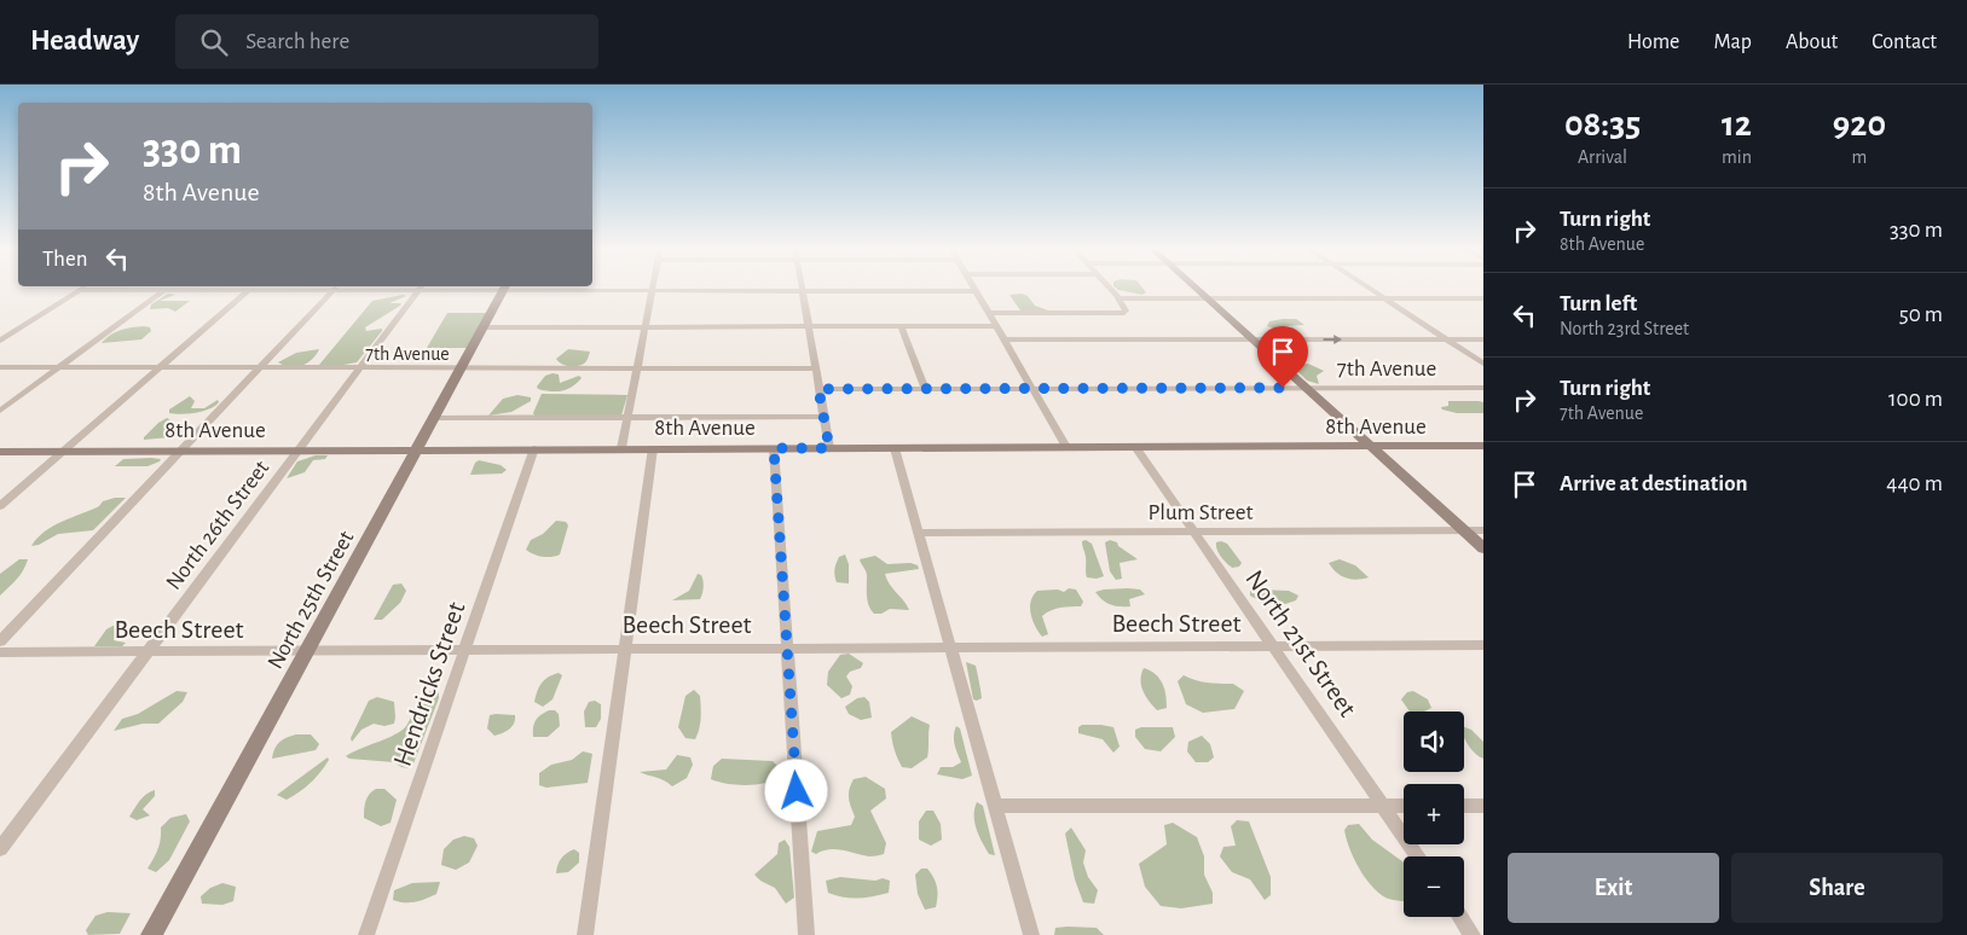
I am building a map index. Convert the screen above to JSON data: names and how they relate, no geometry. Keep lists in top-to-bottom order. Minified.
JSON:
{"streets":{"street":["7th Avenue","8th Avenue","Plum Street","North 26th Street","North 25th Street","Beech Street","North 21st Street","Hendricks Street"]},"crossings":[["7th Avenue","North 26th Street"],["7th Avenue","North 25th Street"],["8th Avenue","North 26th Street"],["8th Avenue","North 25th Street"],["8th Avenue","North 21st Street"],["8th Avenue","Hendricks Street"],["Plum Street","North 21st Street"],["North 26th Street","Beech Street"],["North 25th Street","Beech Street"],["Beech Street","North 21st Street"],["Beech Street","Hendricks Street"]],"page":{"header":"Headway","search":"Search here","nav":["Home","Map","About","Contact"],"eta":["08:35","Arrival","12","min","920","m"],"turn":["330 m","8th Avenue"],"list":[{"name":"Turn right","note":"8th Avenue","value":"330 m"},{"name":"Turn left","note":"North 23rd Street","value":"50 m"},{"name":"Turn right","note":"7th Avenue","value":"100 m"},{"name":"Arrive at destination","value":"440 m"}],"then":"Then","map_buttons":["+","−"],"buttons":["Exit","Share"]}}
